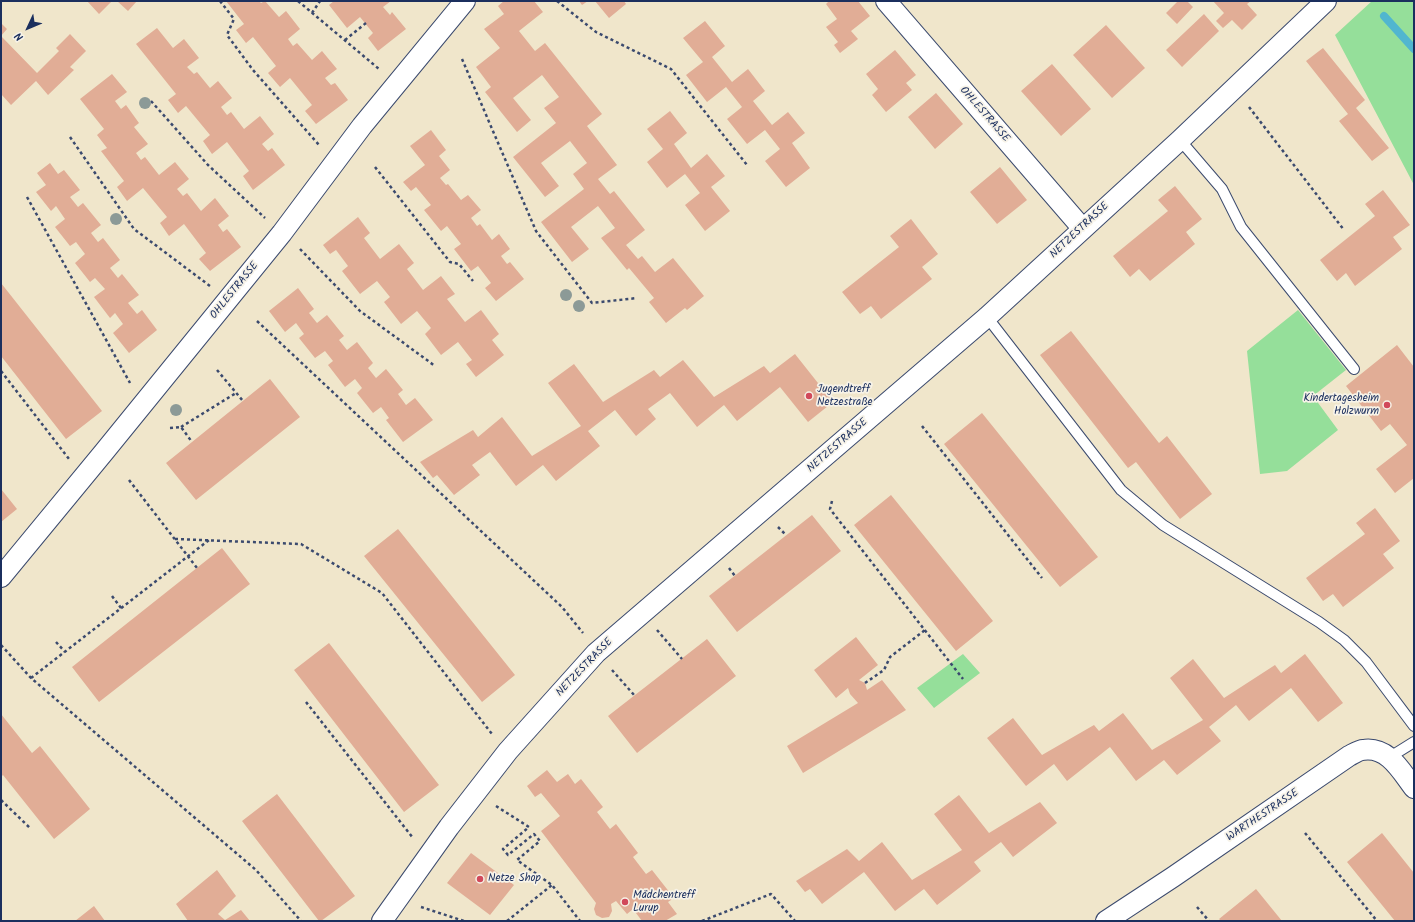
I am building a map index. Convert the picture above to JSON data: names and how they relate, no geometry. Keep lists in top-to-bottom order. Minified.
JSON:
{"streets":{"street":["OHLESTRASSE","NETZESTRASSE","WARTHESTRASSE"]},"crossings":[["OHLESTRASSE","NETZESTRASSE"]],"places":["Jugendtreff Netzestraße","Kindertagesheim Holzwurm","Netze Shop","Mädchentreff Lurup"],"north":"bottom left"}
